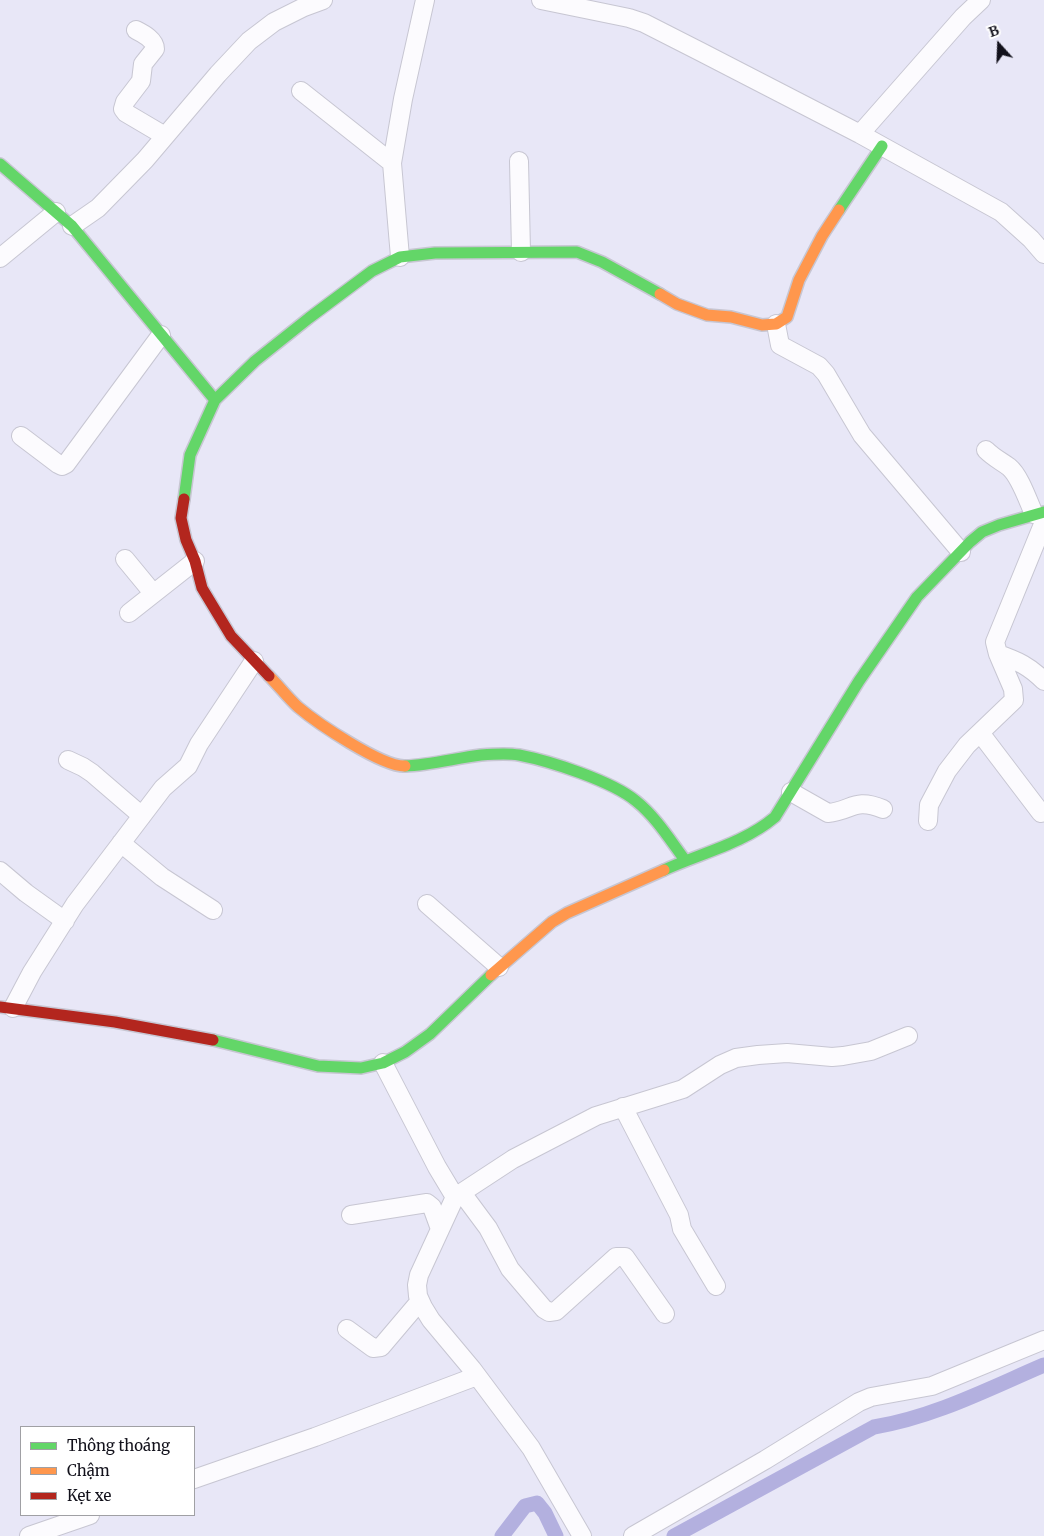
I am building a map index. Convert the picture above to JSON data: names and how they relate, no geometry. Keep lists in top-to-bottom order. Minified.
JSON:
{"legend":["Thông thoáng","Chậm","Kẹt xe"],"north":"top"}
